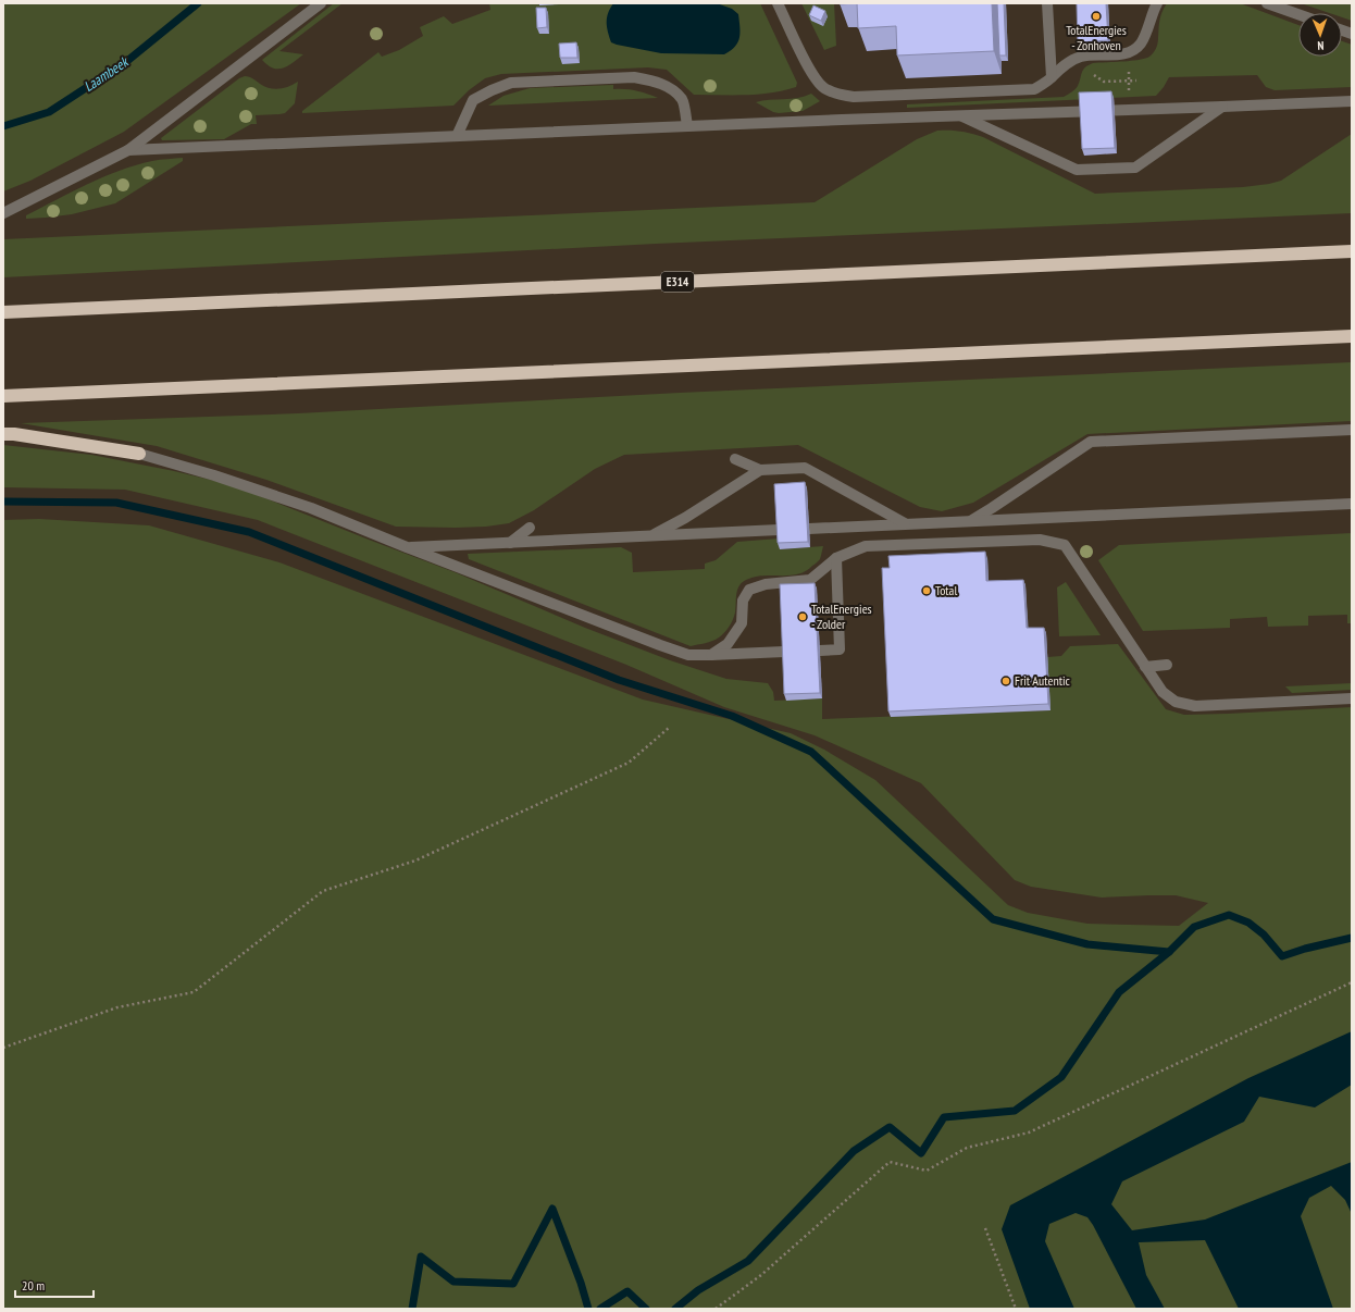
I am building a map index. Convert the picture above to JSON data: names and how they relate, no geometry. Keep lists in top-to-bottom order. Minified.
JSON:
{"streets":{"highway":["E314"]},"water":["Laambeek"],"places":["TotalEnergies - Zonhoven","Total","TotalEnergies - Zolder","Frit Autentic"],"scale_bar":"20 m","north":"bottom"}
